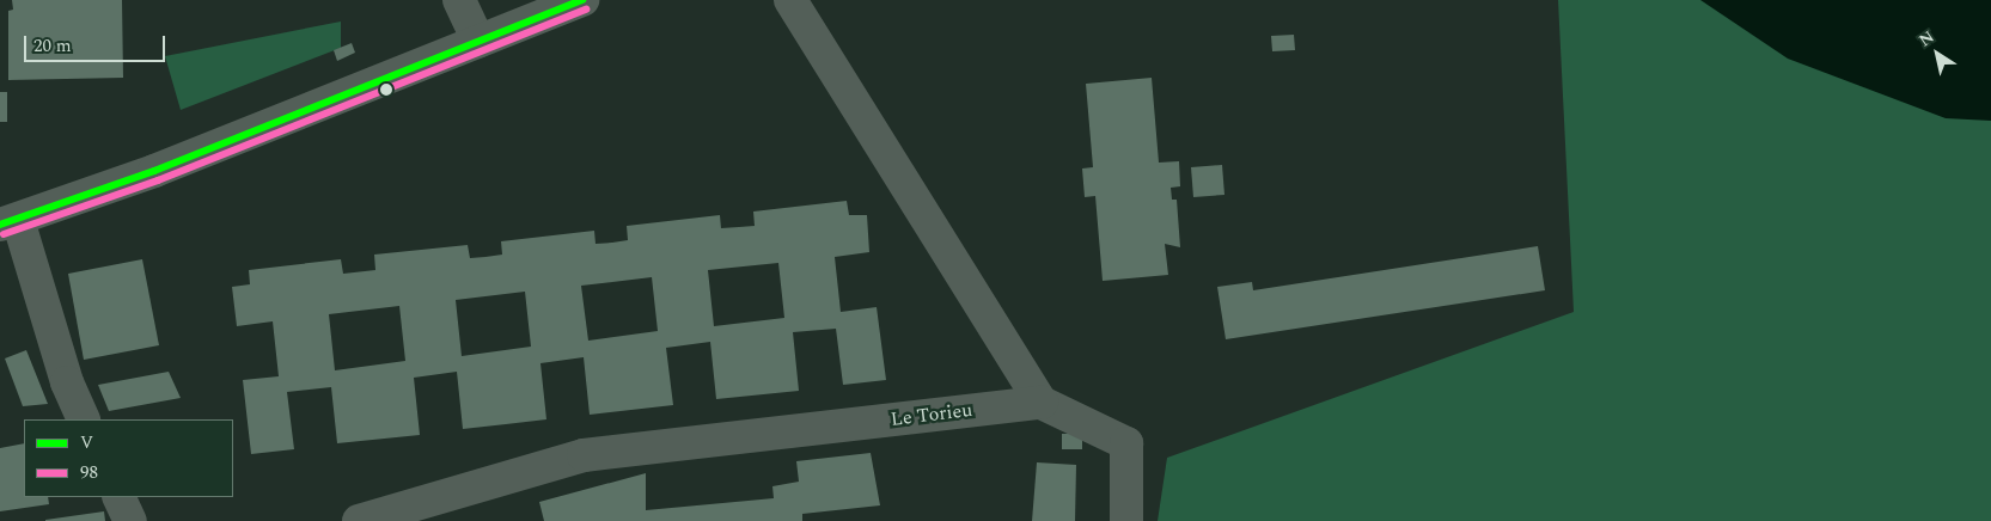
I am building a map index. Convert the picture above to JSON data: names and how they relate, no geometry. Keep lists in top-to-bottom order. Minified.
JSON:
{"streets":{"street":["Le Torieu"]},"lines":["transit line V","transit line 98"],"legend":["V","98"],"scale_bar":"20 m","north":"top left"}
